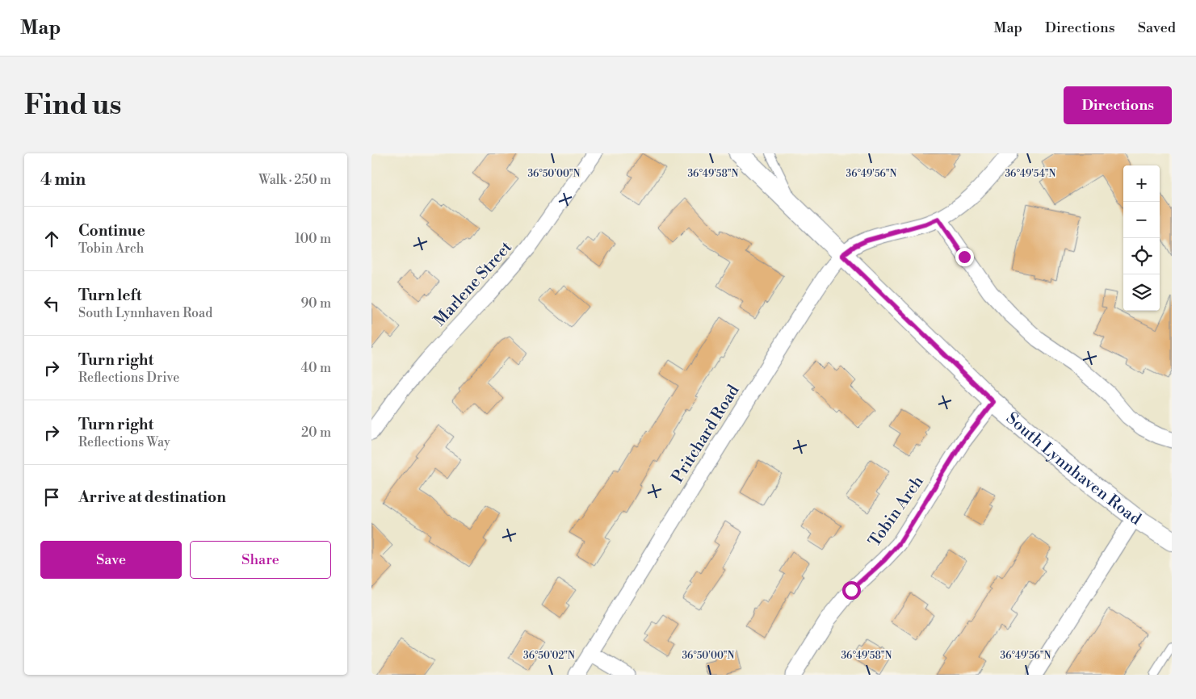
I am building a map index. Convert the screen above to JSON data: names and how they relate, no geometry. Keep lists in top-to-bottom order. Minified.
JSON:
{"streets":{"street":["Marlene Street","Pritchard Road","South Lynnhaven Road","Tobin Arch"]},"crossings":[["Pritchard Road","South Lynnhaven Road"],["South Lynnhaven Road","Tobin Arch"]],"page":{"header":"Map","nav":["Map","Directions","Saved"],"buttons":["Directions",["Save","Share"]],"title":"Find us","heading":["4 min","Walk · 250 m"],"map_buttons":["+","−"],"list":[["Continue","Tobin Arch","100 m"],["Turn left","South Lynnhaven Road","90 m"],["Turn right","Reflections Drive","40 m"],["Turn right","Reflections Way","20 m"],"Arrive at destination"]},"coordinates":["36°50'00\"N","36°49'58\"N","36°49'56\"N","36°49'54\"N","36°50'02\"N"]}
